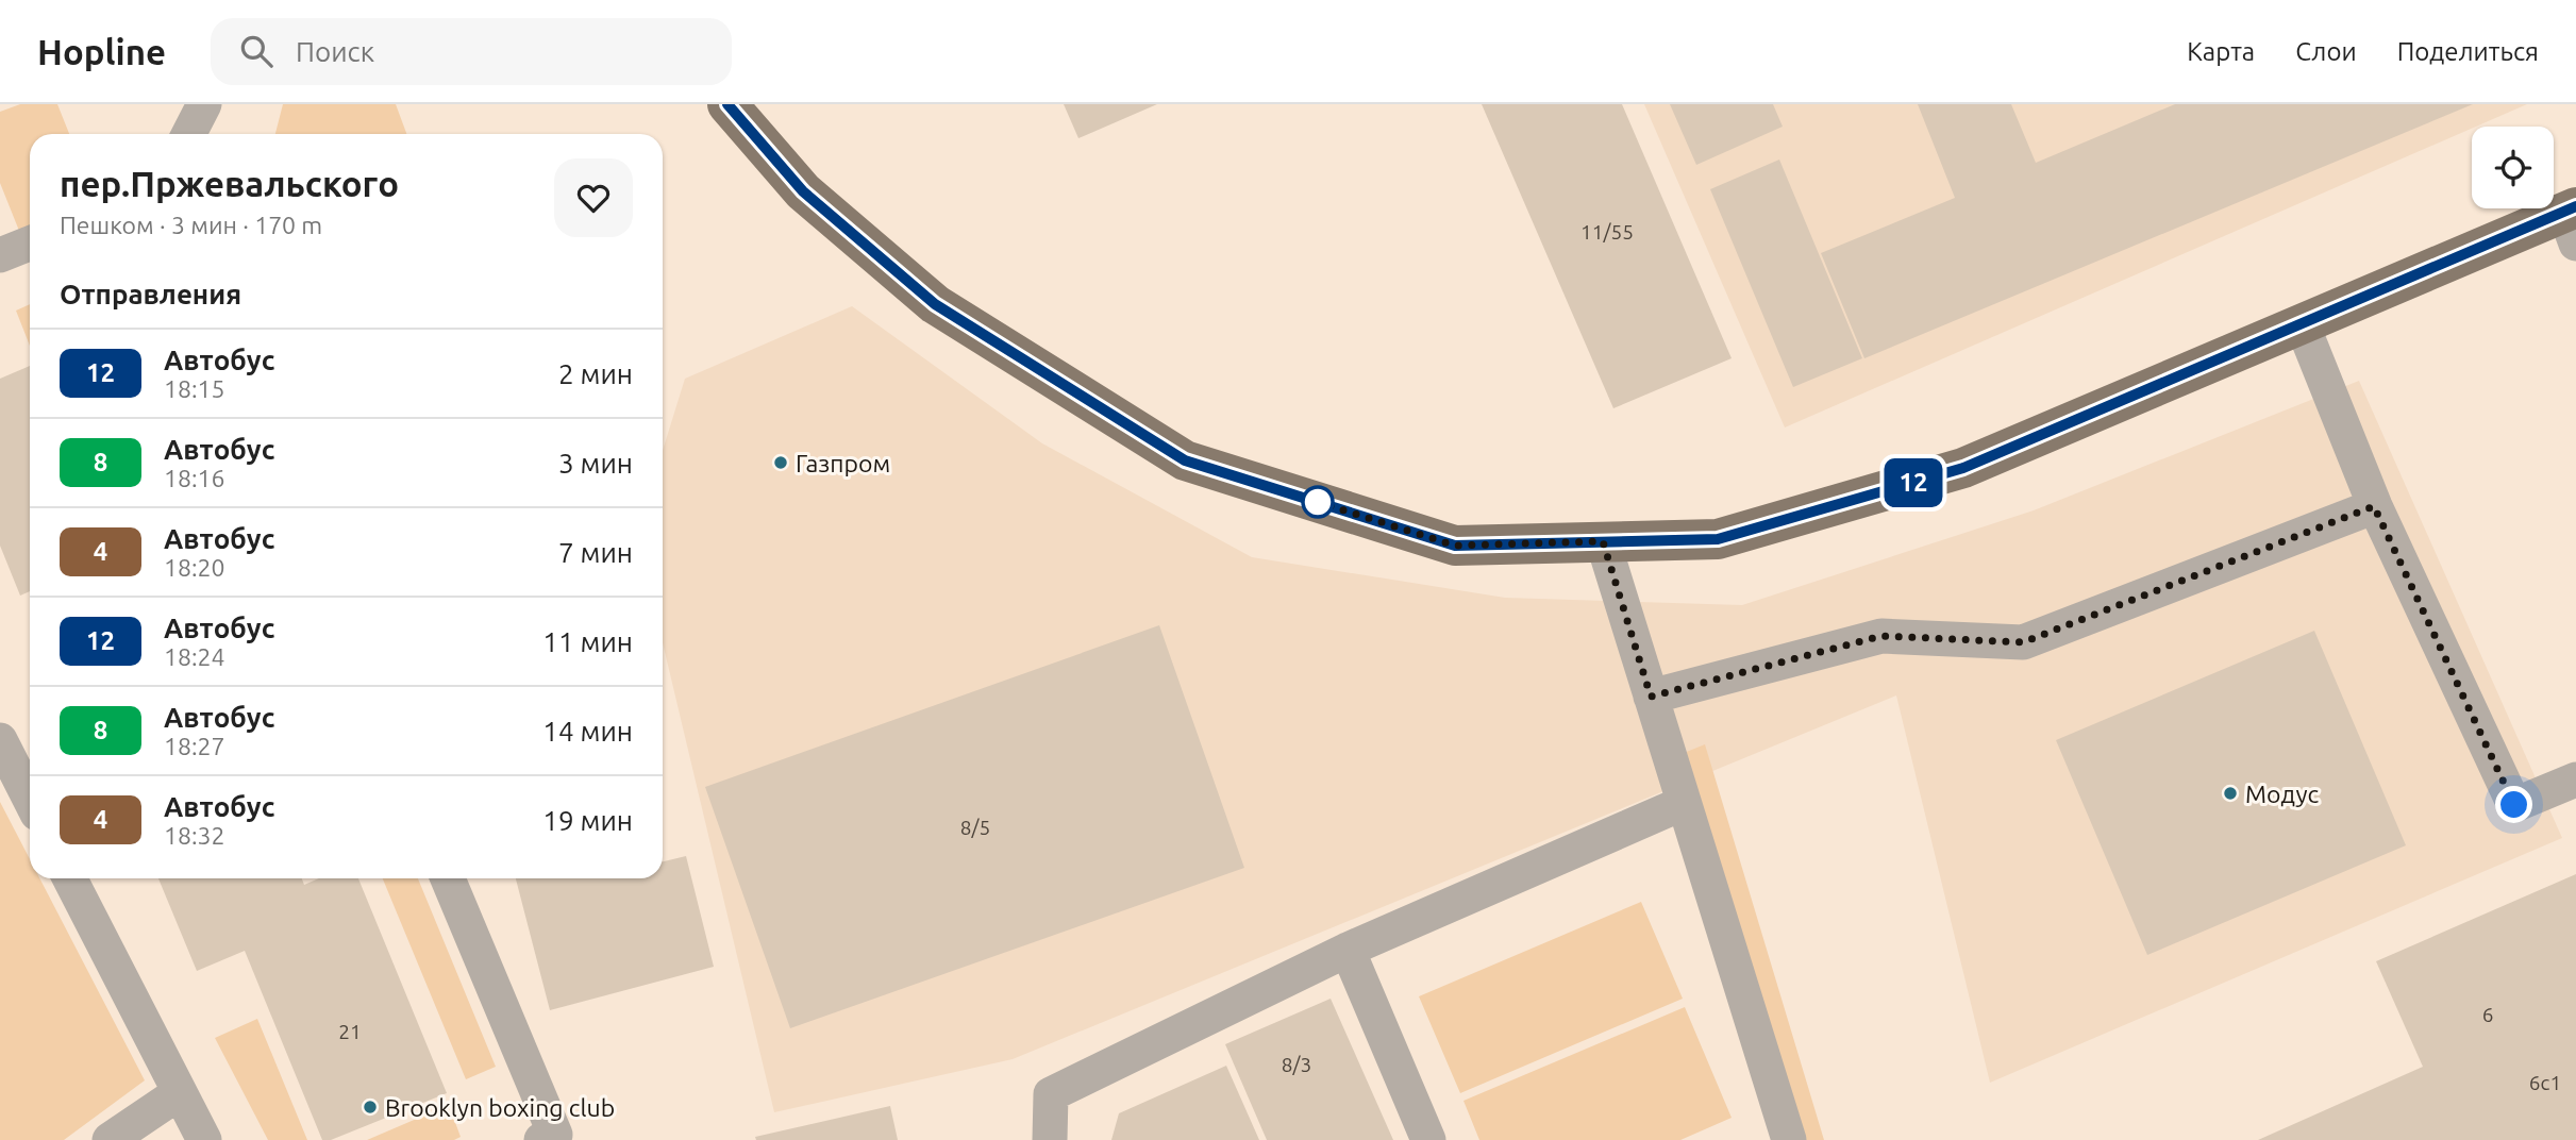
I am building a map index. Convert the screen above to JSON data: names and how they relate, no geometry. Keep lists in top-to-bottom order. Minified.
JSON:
{"places":["Газпром","Модус","Brooklyn boxing club"],"lines":["bus line 12"],"house_numbers":["11/55","8/5","6","21","8/3","6с1"],"page":{"header":"Hopline","search":"Поиск","nav":["Карта","Слои","Поделиться"],"on_map":"12","heading":[["пер.Пржевальского","Пешком · 3 мин · 170 m"],"Отправления"],"list":[{"mark":"12","name":"Автобус","note":"18:15","value":"2 мин"},{"mark":"8","name":"Автобус","note":"18:16","value":"3 мин"},{"mark":"4","name":"Автобус","note":"18:20","value":"7 мин"},{"mark":"12","name":"Автобус","note":"18:24","value":"11 мин"},{"mark":"8","name":"Автобус","note":"18:27","value":"14 мин"},{"mark":"4","name":"Автобус","note":"18:32","value":"19 мин"}]}}
